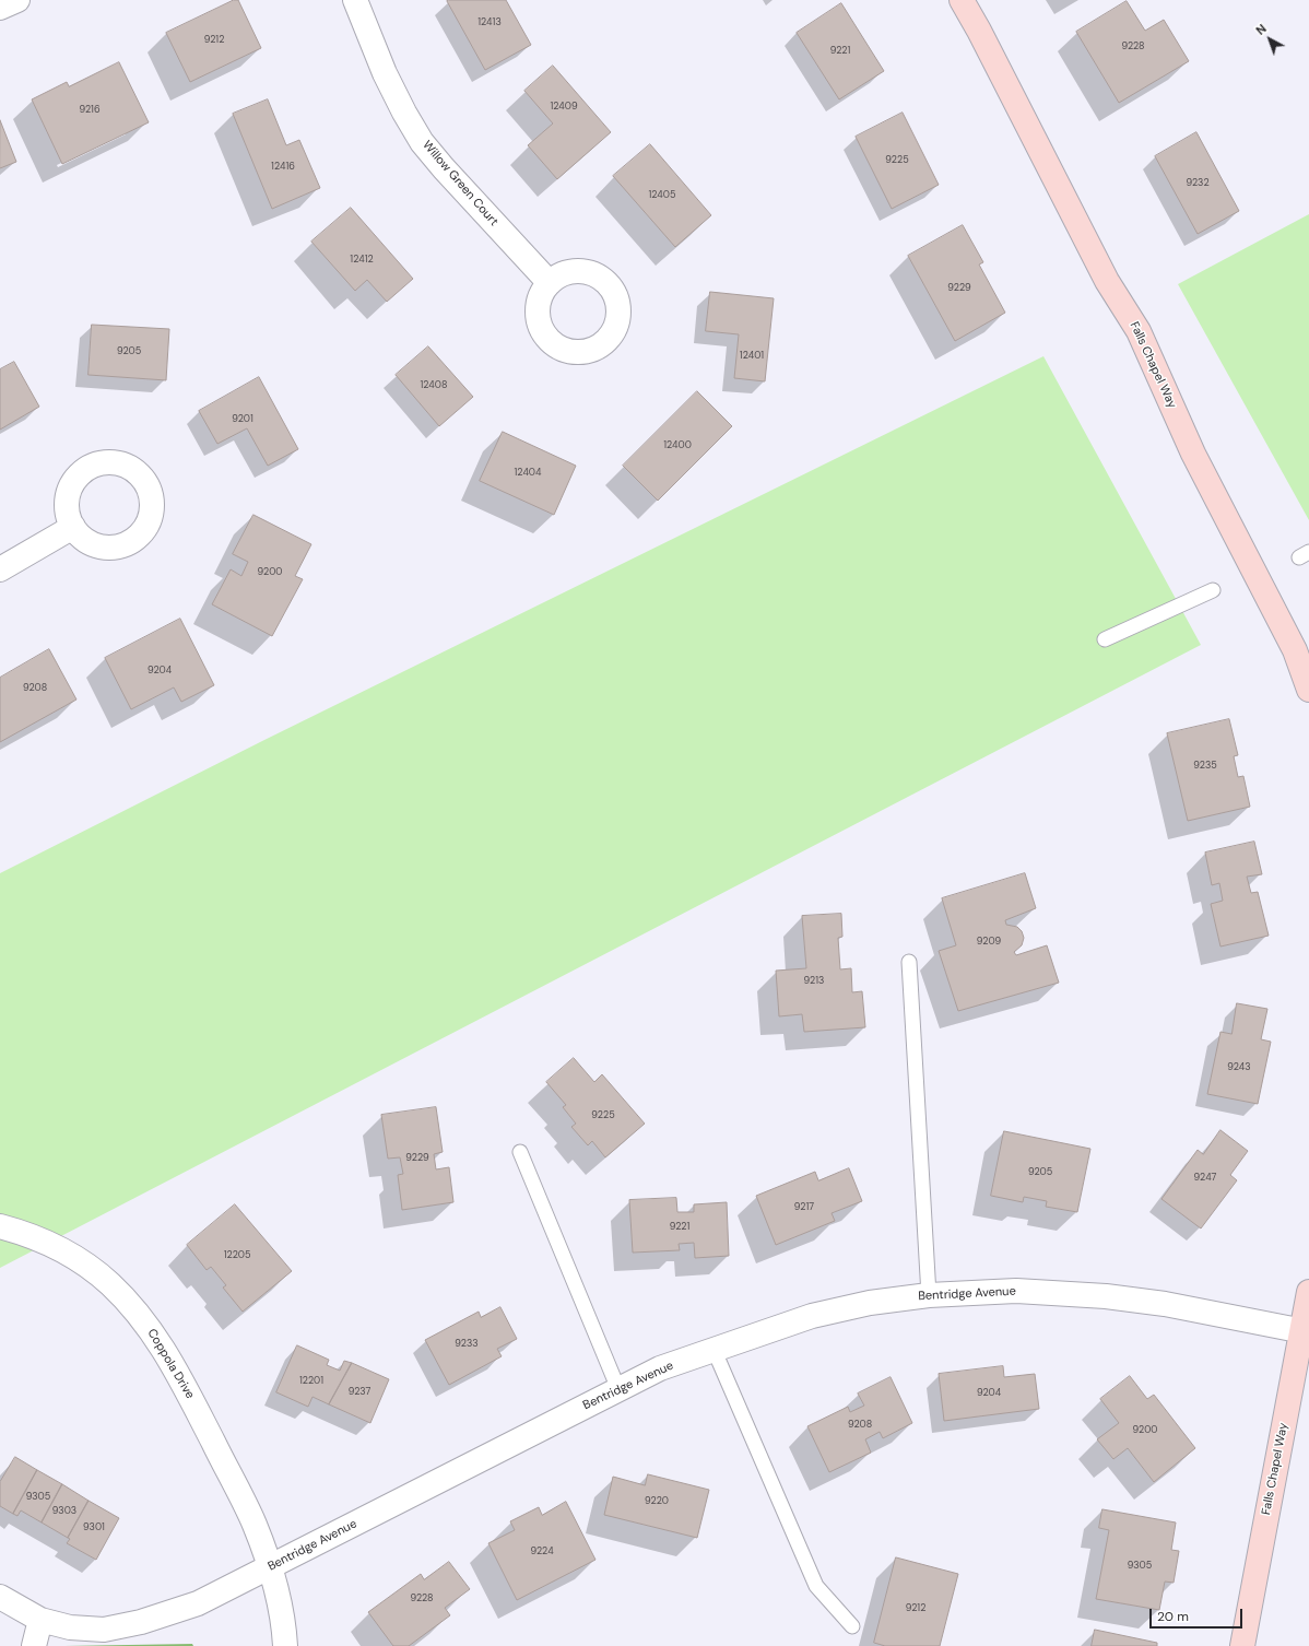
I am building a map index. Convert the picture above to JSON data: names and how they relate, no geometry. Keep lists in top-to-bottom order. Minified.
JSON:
{"streets":{"street":["Willow Green Court","Falls Chapel Way","Bentridge Avenue","Coppola Drive"]},"crossings":[["Falls Chapel Way","Bentridge Avenue"],["Bentridge Avenue","Coppola Drive"]],"house_numbers":["12413","9212","9228","9221","12409","9216","9225","12416","9232","12405","12412","9229","9205","12401","12408","9201","12400","12404","9200","9204","9208","9235","9209","9213","9243","9225","9229","9205","9247","9217","9221","12205","9233","12201","9237","9204","9208","9200","9305","9220","9303","9301","9224","9305","9228","9212"],"scale_bar":"20 m","north":"top left"}
